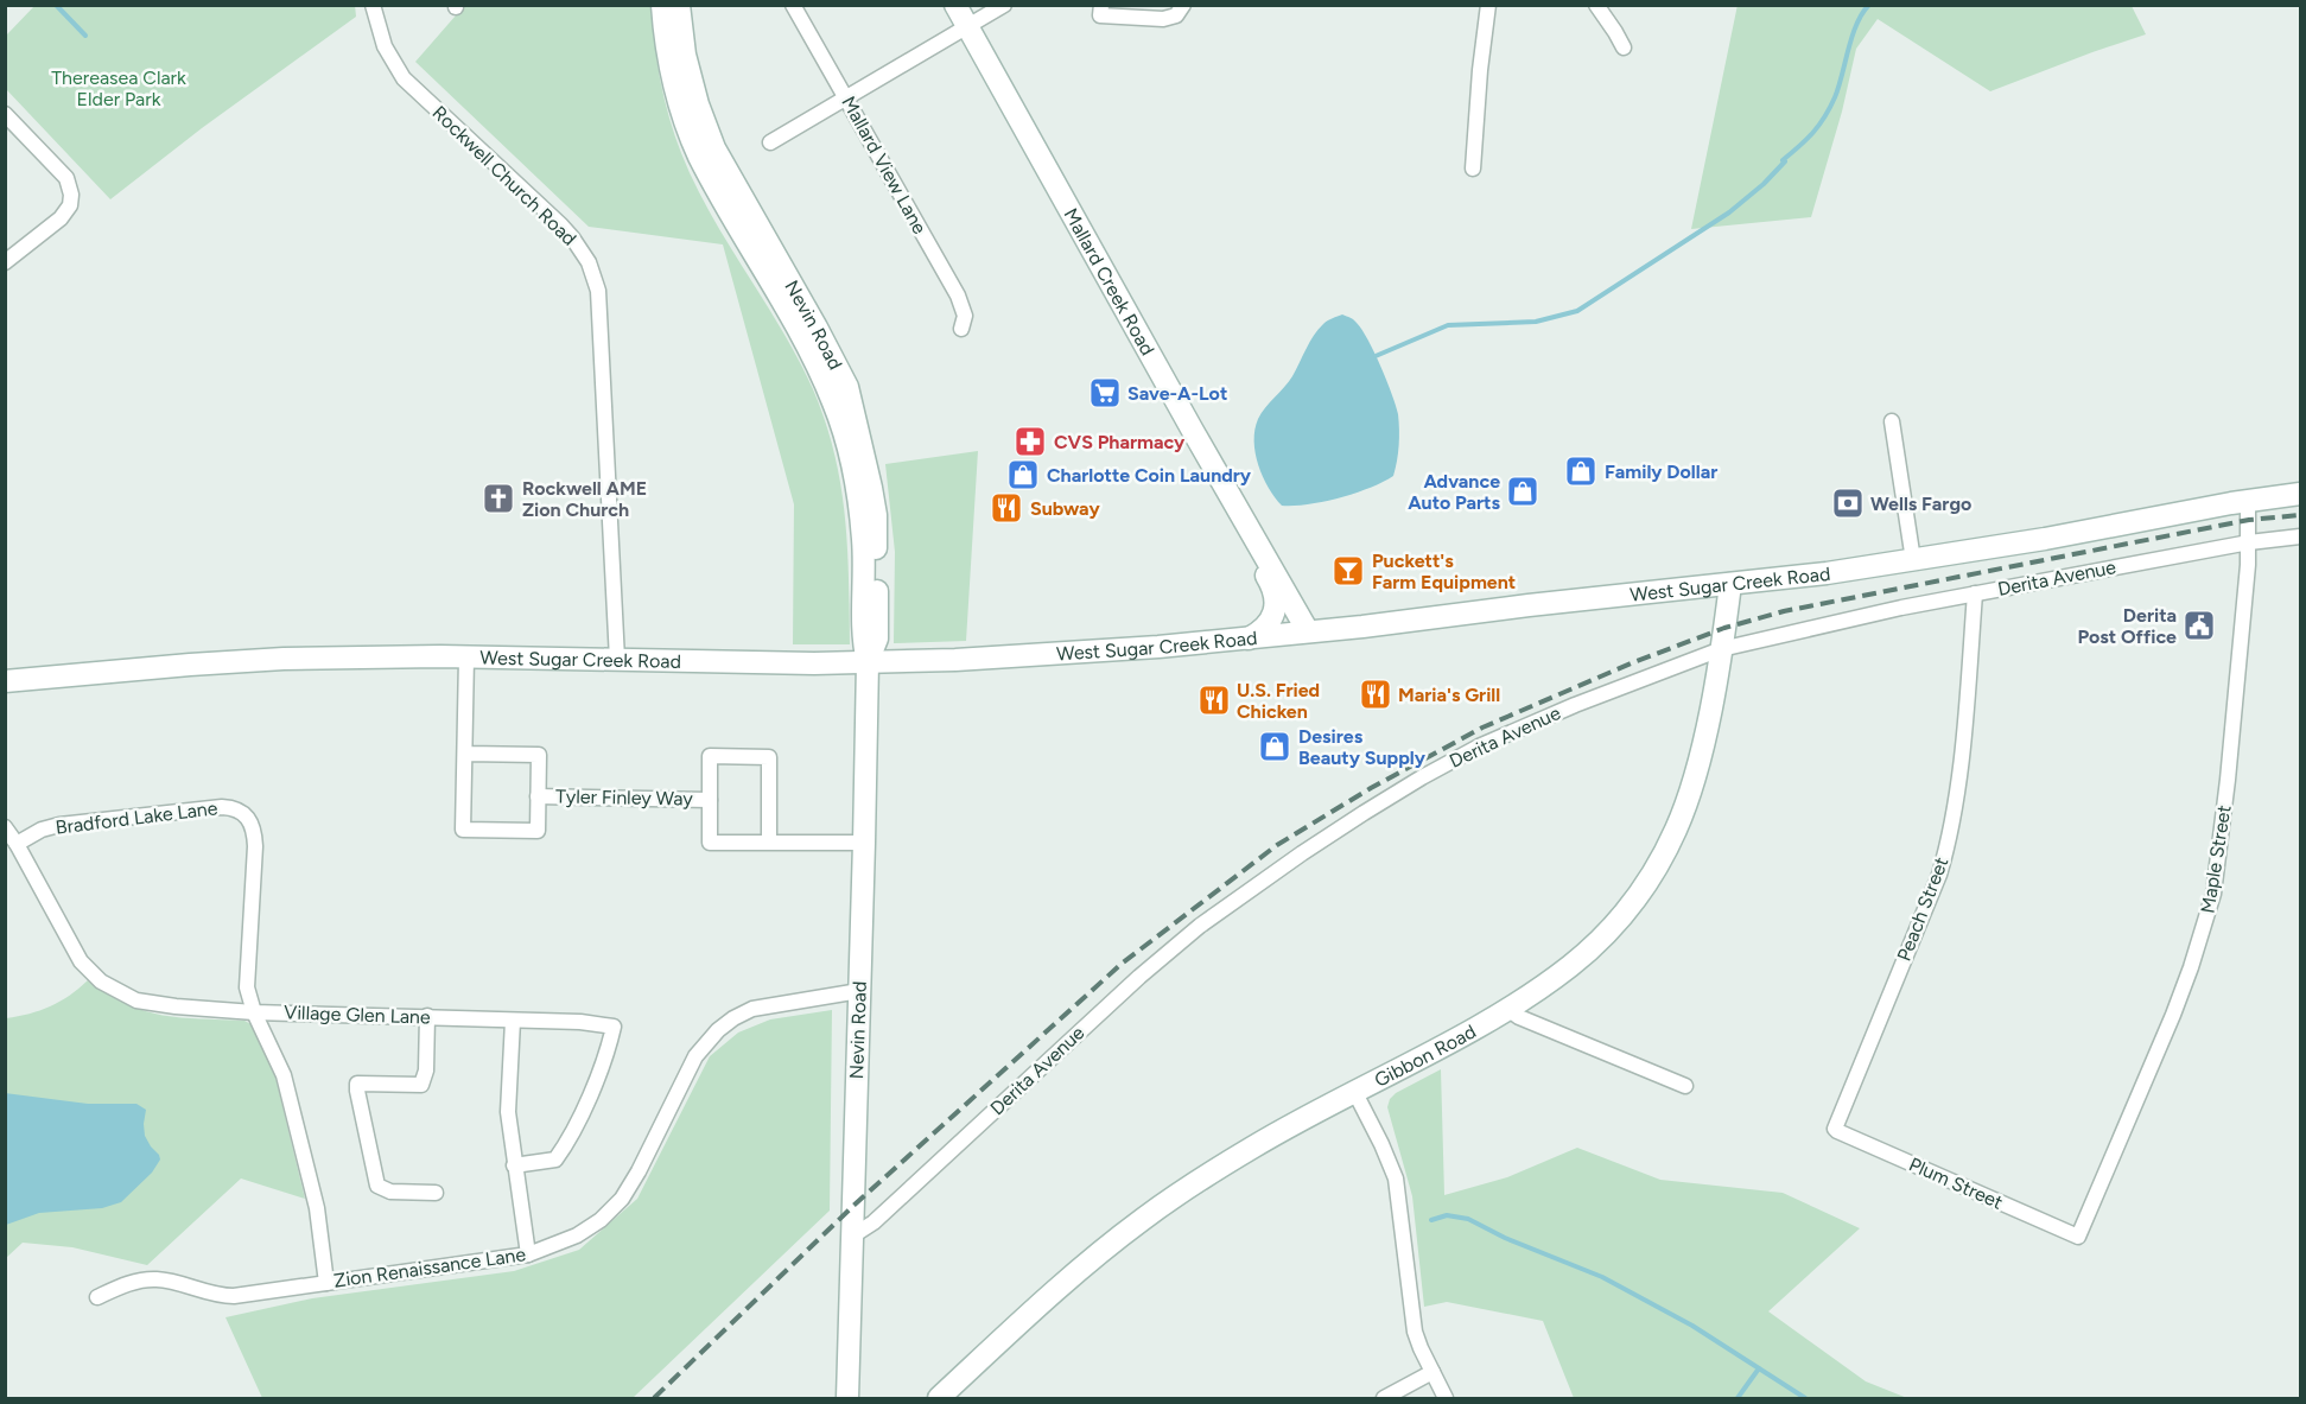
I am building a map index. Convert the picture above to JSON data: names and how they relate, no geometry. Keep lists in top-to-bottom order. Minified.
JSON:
{"streets":{"main road":["Mallard Creek Road","Nevin Road","West Sugar Creek Road","Gibbon Road"],"street":["Mallard View Lane","Rockwell Church Road","Derita Avenue","Tyler Finley Way","Bradford Lake Lane","Maple Street","Peach Street","Village Glen Lane","Plum Street","Zion Renaissance Lane"]},"crossings":[["Rockwell Church Road","West Sugar Creek Road"],["Mallard Creek Road","West Sugar Creek Road"],["Nevin Road","Derita Avenue"],["Nevin Road","West Sugar Creek Road"],["Nevin Road","Zion Renaissance Lane"],["Derita Avenue","Maple Street"],["Derita Avenue","Peach Street"],["Derita Avenue","Gibbon Road"],["West Sugar Creek Road","Maple Street"],["West Sugar Creek Road","Gibbon Road"],["Bradford Lake Lane","Village Glen Lane"],["Bradford Lake Lane","Zion Renaissance Lane"],["Maple Street","Plum Street"],["Peach Street","Plum Street"]],"parks":["Thereasea Clark Elder Park"],"places":{"supermarket":["Save-A-Lot"],"pharmacy":["CVS Pharmacy"],"shop":["Family Dollar","Charlotte Coin Laundry","Advance Auto Parts","Desires Beauty Supply"],"church":["Rockwell AME Zion Church"],"bank":["Wells Fargo"],"restaurant":["Subway","Maria's Grill","U.S. Fried Chicken"],"bar":["Puckett's Farm Equipment"],"public building":["Derita Post Office"]}}
